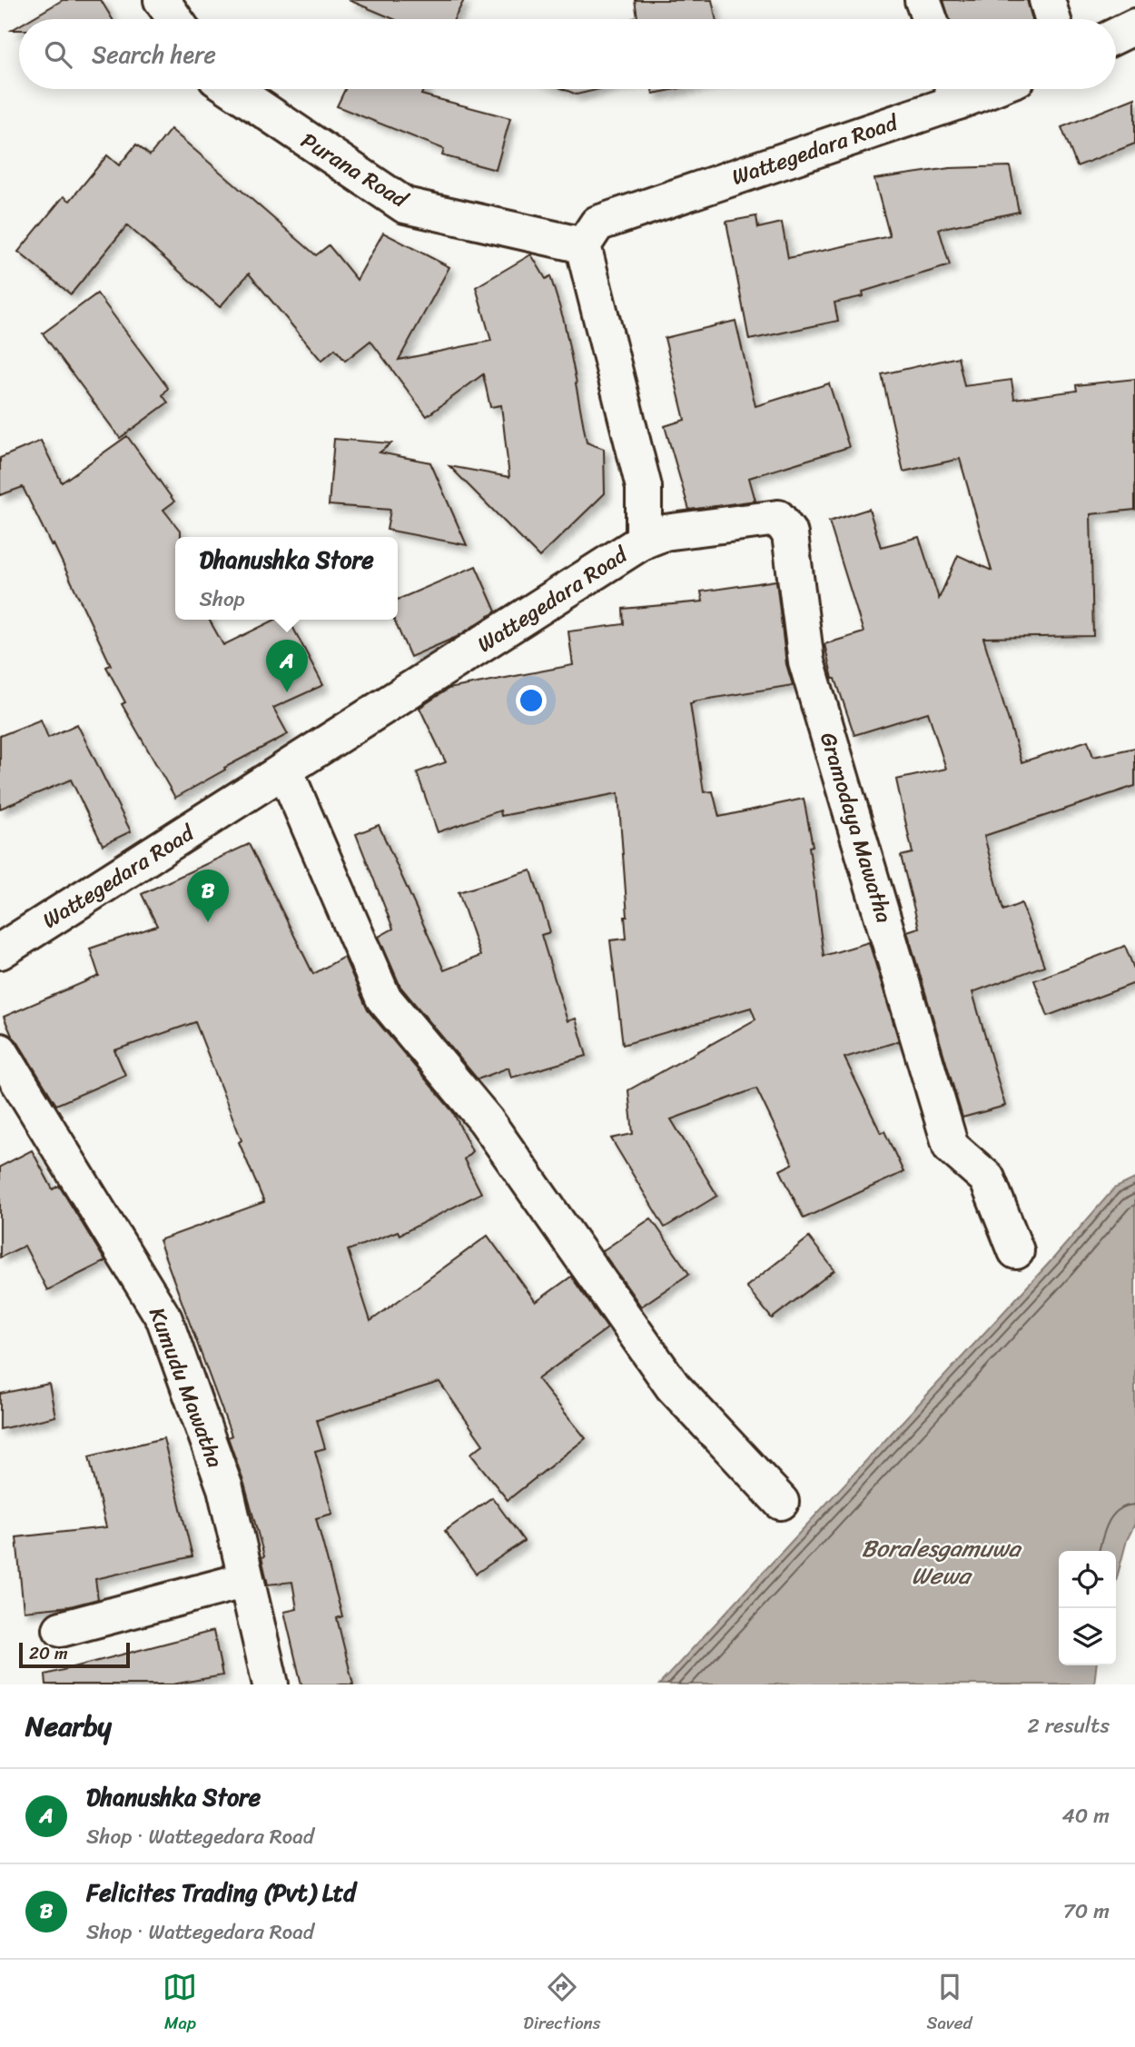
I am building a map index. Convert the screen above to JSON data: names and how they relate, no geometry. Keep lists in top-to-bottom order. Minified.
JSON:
{"streets":{"street":["Wattegedara Road","Purana Road","Gramodaya Mawatha","Kumudu Mawatha"]},"crossings":[["Wattegedara Road","Purana Road"],["Wattegedara Road","Gramodaya Mawatha"]],"water":["Boralesgamuwa Wewa"],"scale_bar":"20 m","page":{"search":"Search here","popup":["Dhanushka Store","Shop"],"pins":["A","B"],"scale":"20 m","heading":["Nearby","2 results"],"list":[{"mark":"A","name":"Dhanushka Store","note":"Shop · Wattegedara Road","value":"40 m"},{"mark":"B","name":"Felicites Trading (Pvt) Ltd","note":"Shop · Wattegedara Road","value":"70 m"}],"nav":["Map","Directions","Saved"]}}
